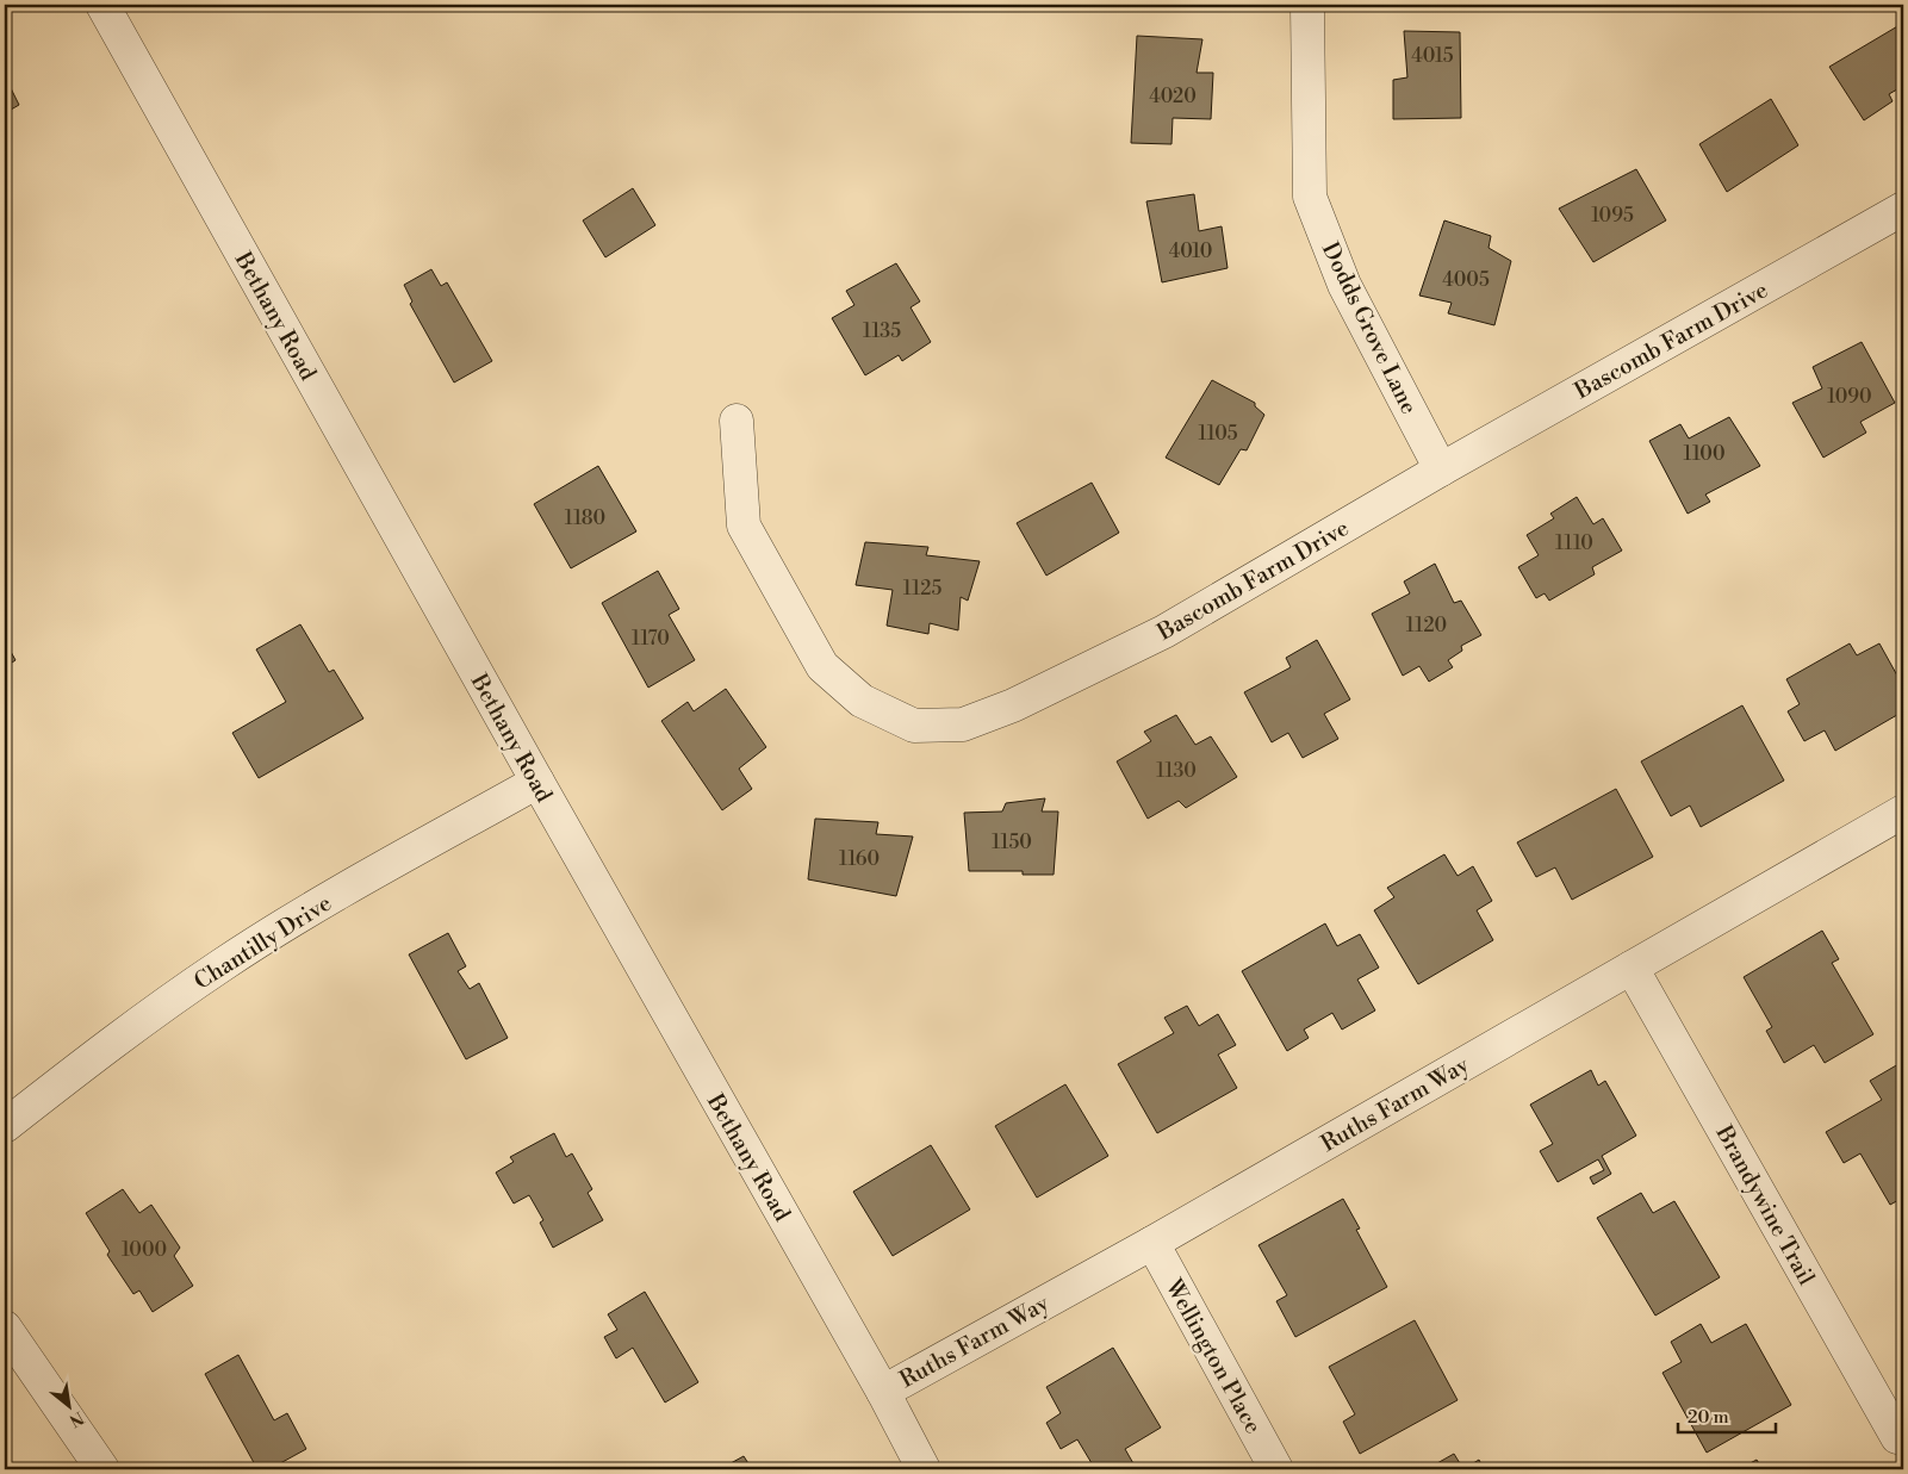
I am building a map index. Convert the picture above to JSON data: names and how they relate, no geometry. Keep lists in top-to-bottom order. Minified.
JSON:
{"streets":{"street":["Bethany Road","Dodds Grove Lane","Bascomb Farm Drive","Chantilly Drive","Ruths Farm Way","Brandywine Trail","Wellington Place"]},"crossings":[["Bethany Road","Chantilly Drive"],["Bethany Road","Ruths Farm Way"],["Dodds Grove Lane","Bascomb Farm Drive"],["Ruths Farm Way","Brandywine Trail"],["Ruths Farm Way","Wellington Place"]],"house_numbers":["4015","4020","1095","4010","4005","1135","1090","1105","1100","1180","1110","1125","1120","1170","1130","1150","1160","1000"],"scale_bar":"20 m","north":"bottom right"}
